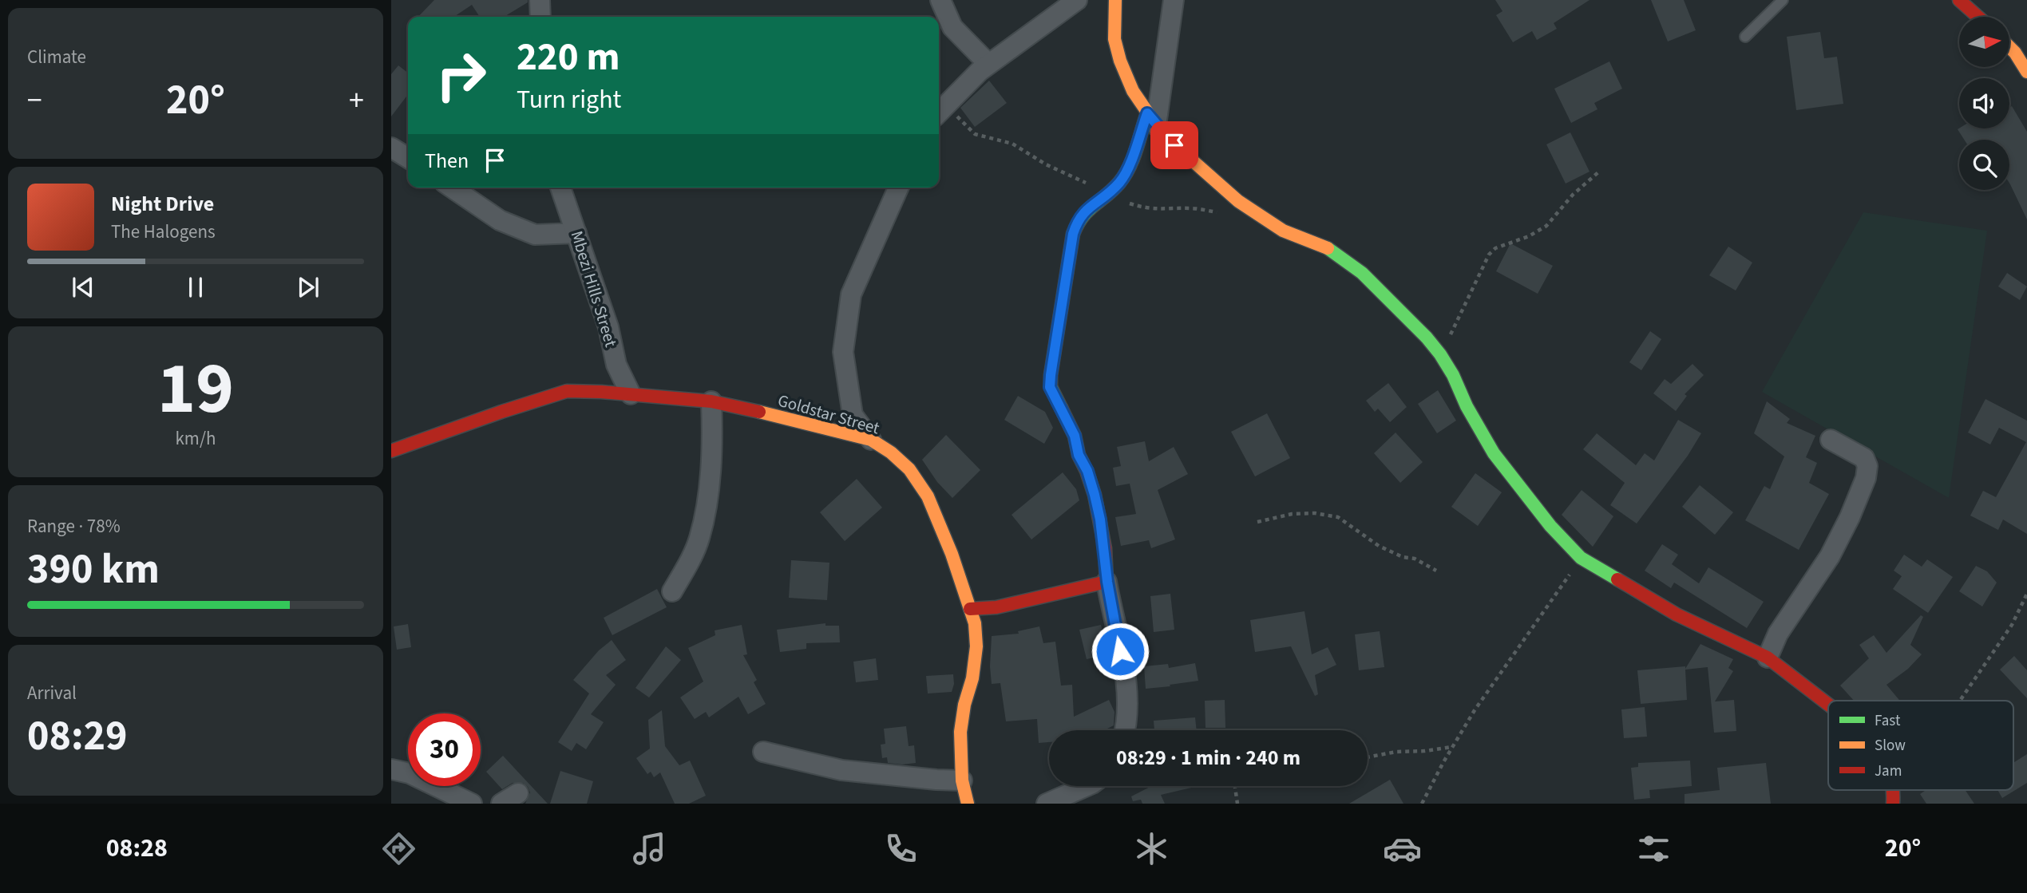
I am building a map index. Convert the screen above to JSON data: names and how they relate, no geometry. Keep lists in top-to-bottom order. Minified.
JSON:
{"streets":{"street":["Mbezi Hills Street","Goldstar Street"]},"crossings":[["Mbezi Hills Street","Goldstar Street"]],"legend":["Fast","Slow","Jam"],"north":"right","page":{"tile":["Climate",["19","km/h"],["Range · 78%","390 km"],["Arrival","08:29"]],"turn":["220 m","Turn right"],"heat":["−","20°","+"],"then":"Then","song":["Night Drive","The Halogens"],"limit":"30","trip":"08:29 · 1 min · 240 m","tabs":["08:28","20°"]}}
